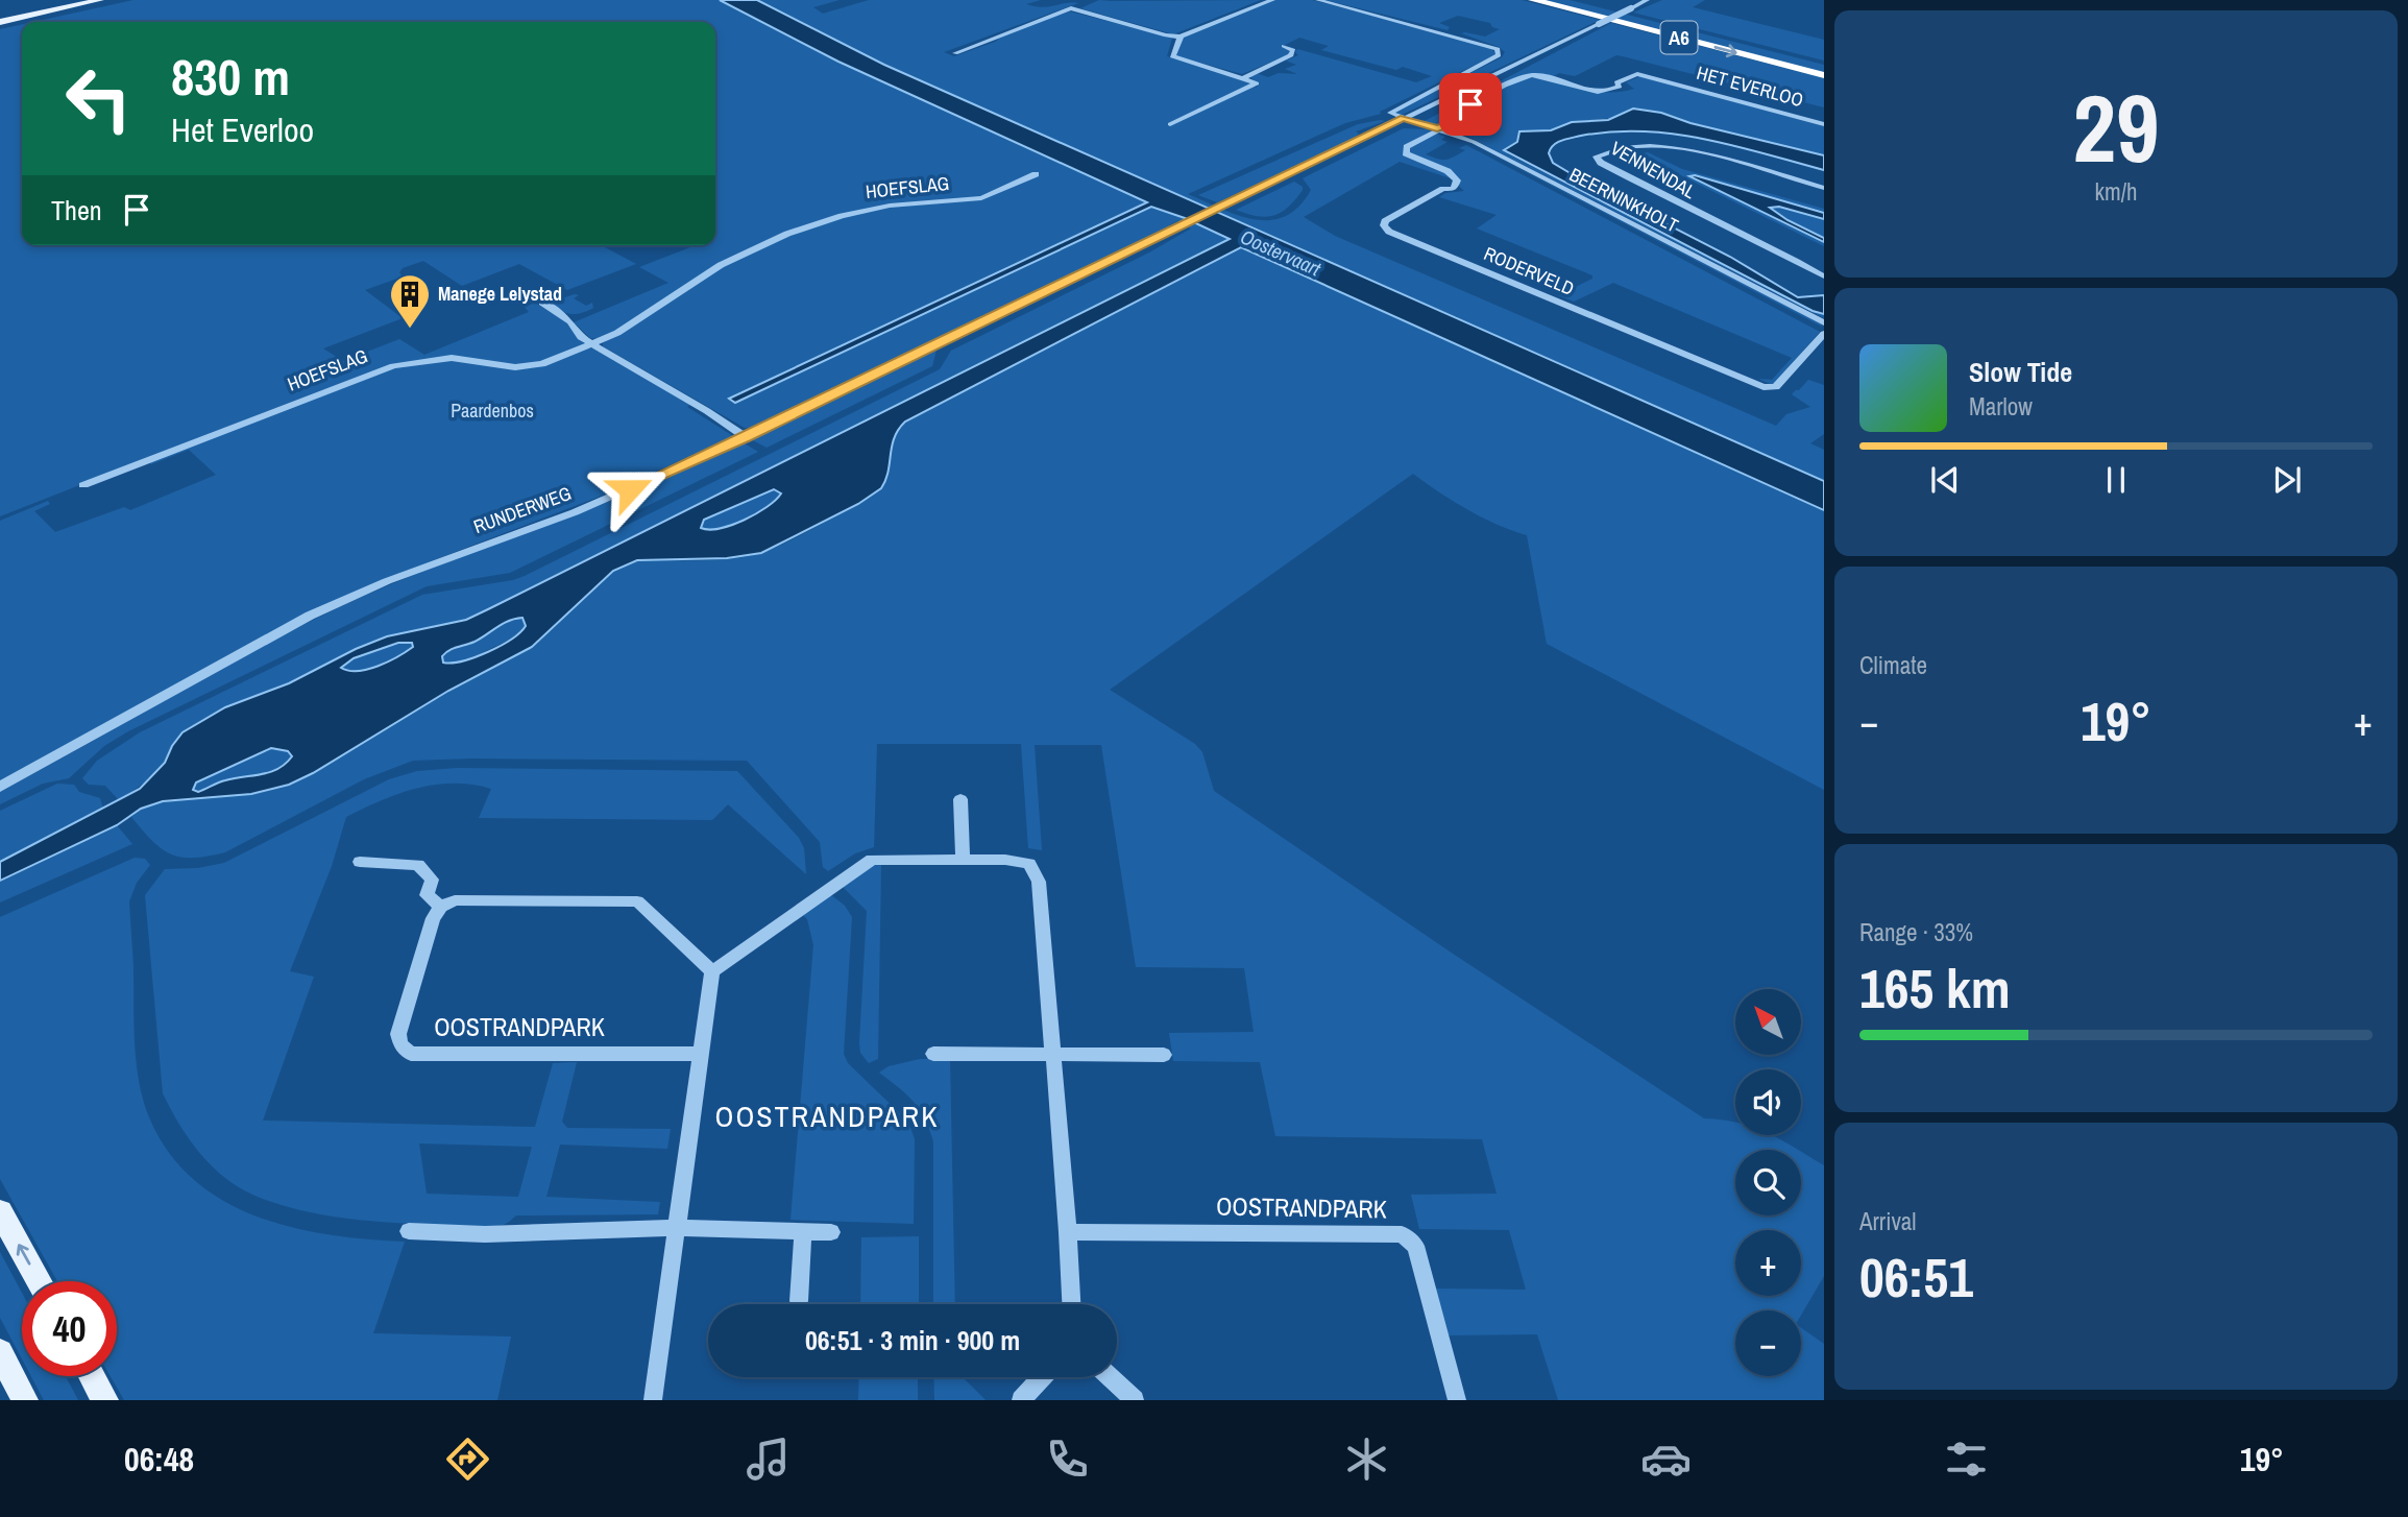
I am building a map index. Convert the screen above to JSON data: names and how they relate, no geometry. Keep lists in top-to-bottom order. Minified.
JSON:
{"streets":{"highway":["A6"],"street":["HET EVERLOO","VENNENDAL","HOEFSLAG","BEERNINKHOLT","RODERVELD","RUNDERWEG","OOSTRANDPARK"]},"crossings":[["HET EVERLOO","BEERNINKHOLT"],["HET EVERLOO","RODERVELD"],["BEERNINKHOLT","RODERVELD"],["BEERNINKHOLT","RUNDERWEG"]],"districts":["OOSTRANDPARK"],"water":["Oostervaart"],"parks":["Paardenbos"],"places":{"building":["Manege Lelystad"]},"north":"top left","page":{"tile":[["29","km/h"],"Climate",["Range · 33%","165 km"],["Arrival","06:51"]],"turn":["830 m","Het Everloo"],"then":"Then","song":["Slow Tide","Marlow"],"heat":["−","19°","+"],"map_buttons":["+","−"],"limit":"40","trip":"06:51 · 3 min · 900 m","tabs":["06:48","19°"]}}
